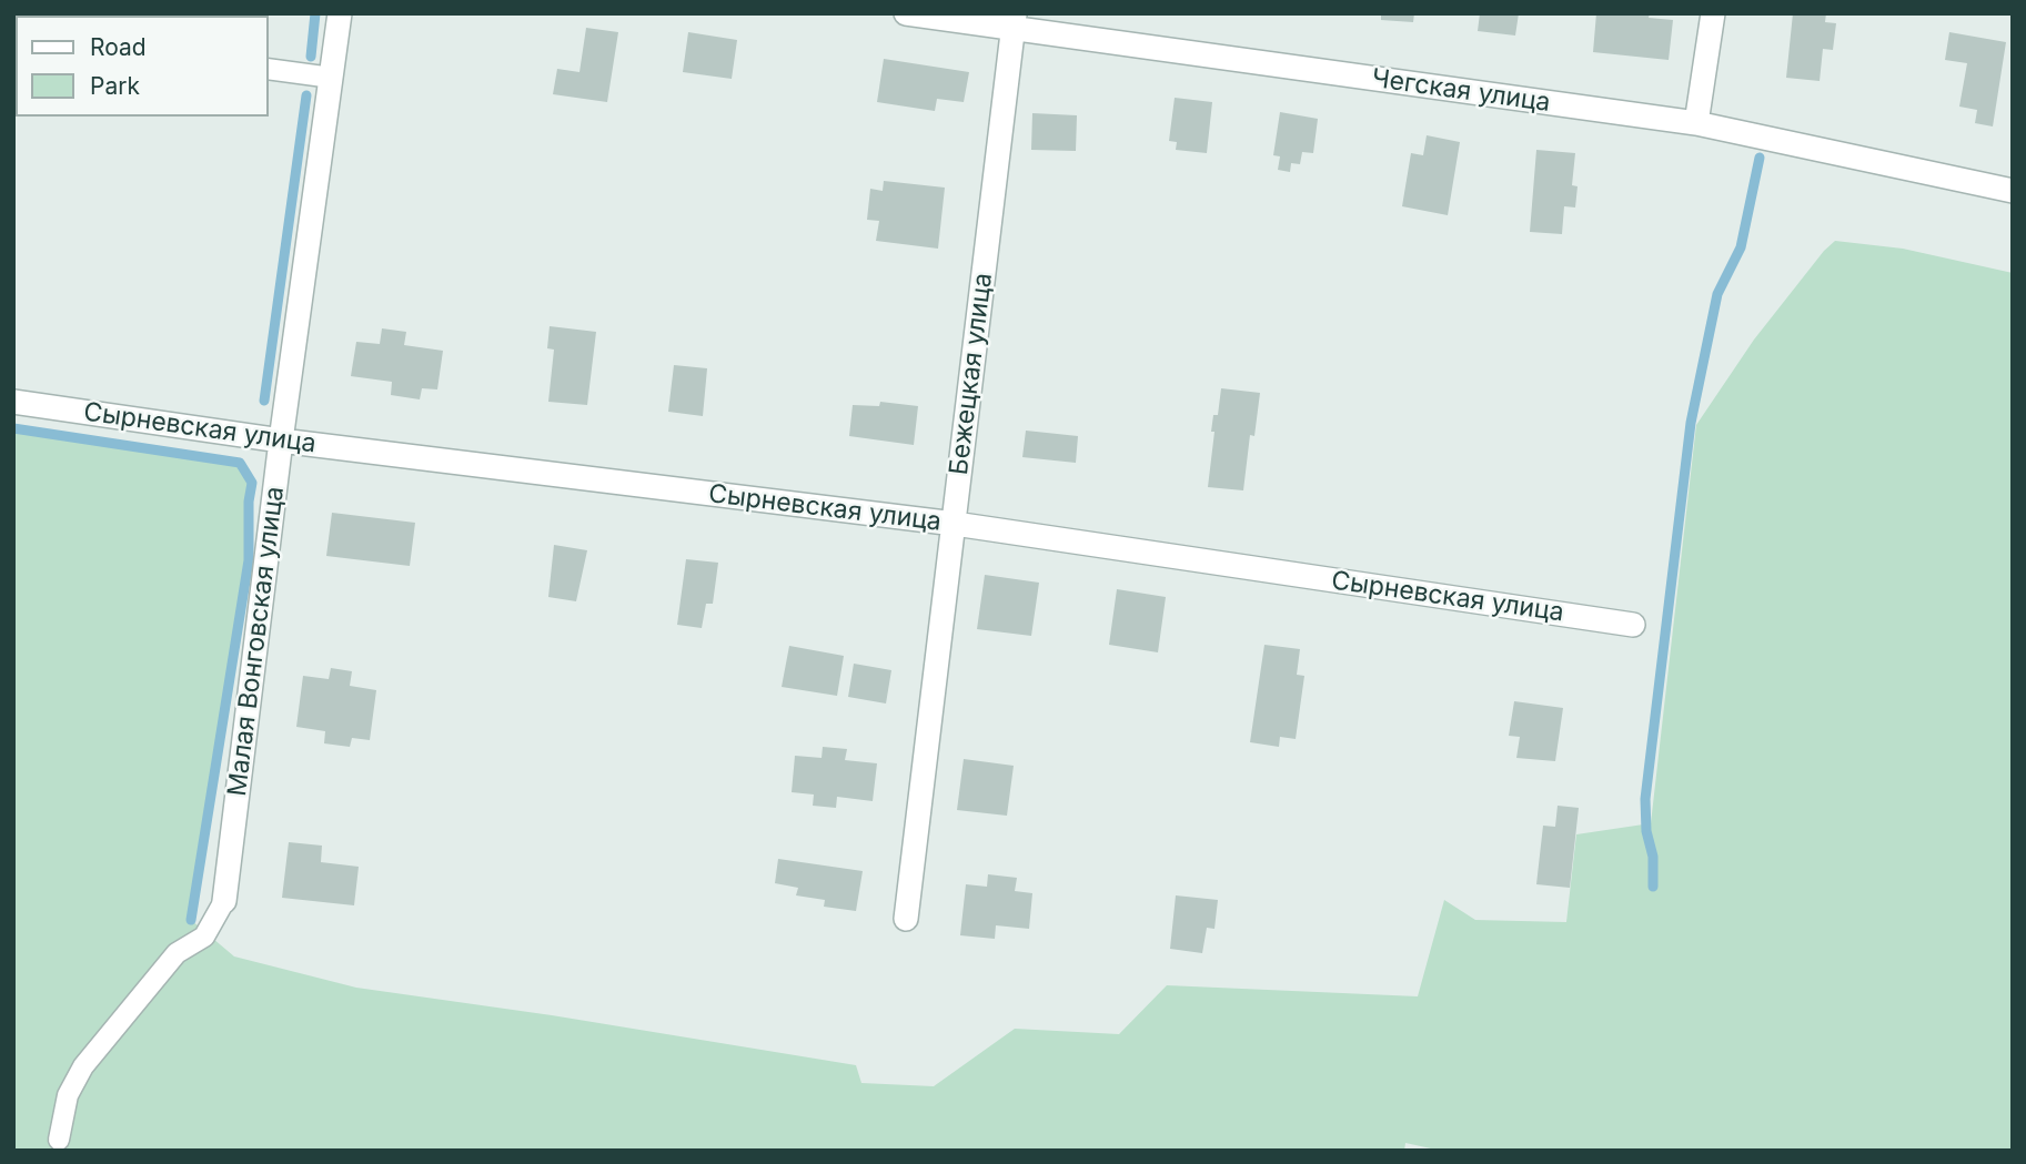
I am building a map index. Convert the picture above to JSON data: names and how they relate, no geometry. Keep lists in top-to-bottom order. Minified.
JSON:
{"streets":{"street":["Чегская улица","Бежецкая улица","Сырневская улица","Малая Вонговская улица"]},"crossings":[["Чегская улица","Бежецкая улица"],["Бежецкая улица","Сырневская улица"],["Сырневская улица","Малая Вонговская улица"]],"legend":["Road","Park"]}
